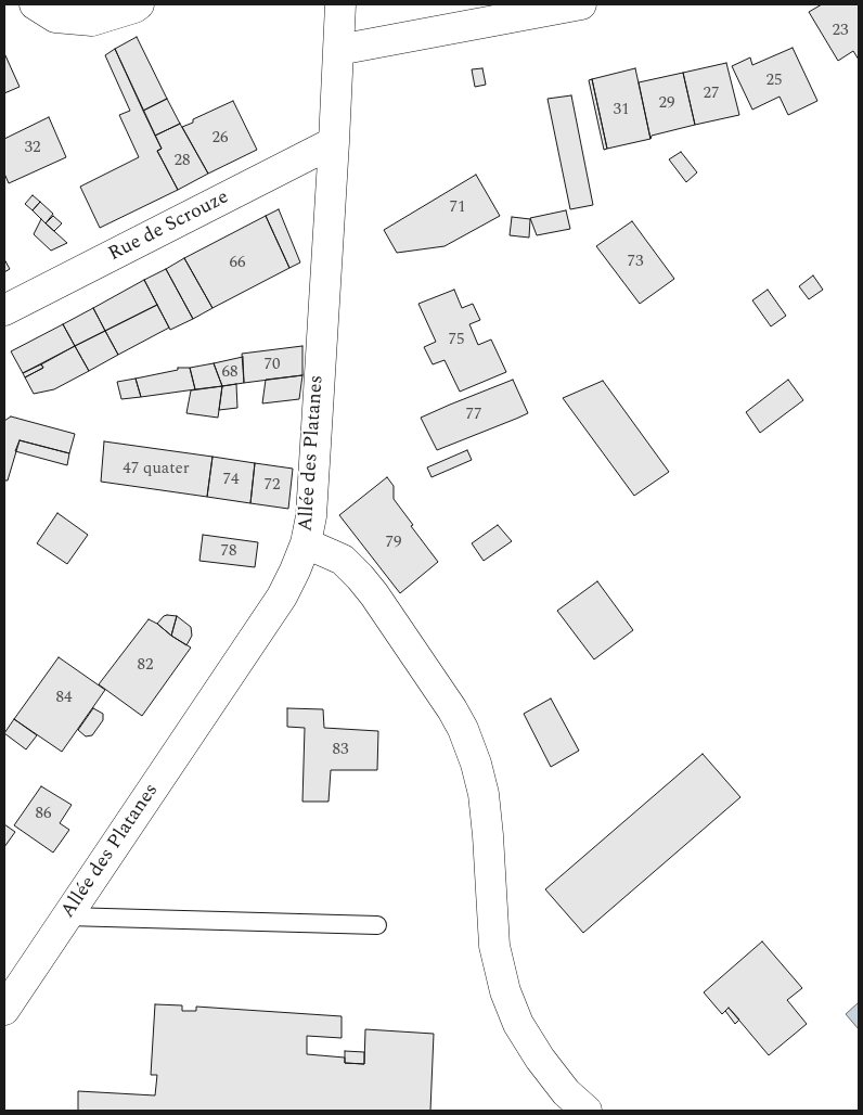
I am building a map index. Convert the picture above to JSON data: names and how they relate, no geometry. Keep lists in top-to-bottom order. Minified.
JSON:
{"streets":{"street":["Rue de Scrouze","Allée des Platanes"]},"crossings":[["Rue de Scrouze","Allée des Platanes"]],"house_numbers":["23","25","27","29","31","26","32","28","71","73","66","75","70","68","77","47 quater","74","72","79","78","82","84","83","86"]}
